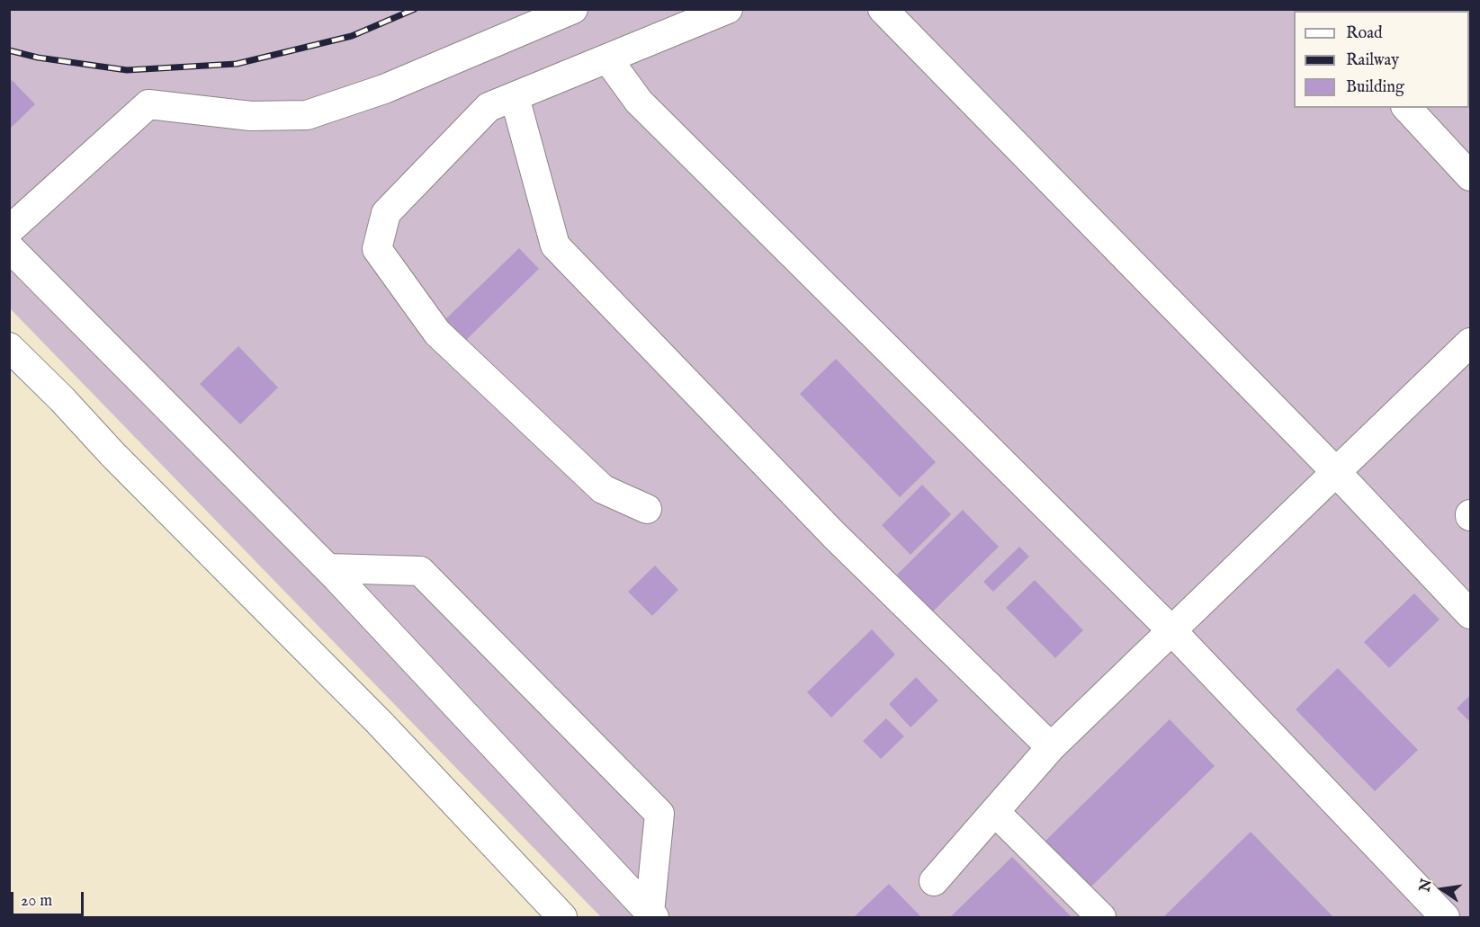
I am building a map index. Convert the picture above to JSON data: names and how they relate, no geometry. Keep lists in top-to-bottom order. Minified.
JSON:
{"legend":["Road","Railway","Building"],"scale_bar":"20 m","north":"left"}
